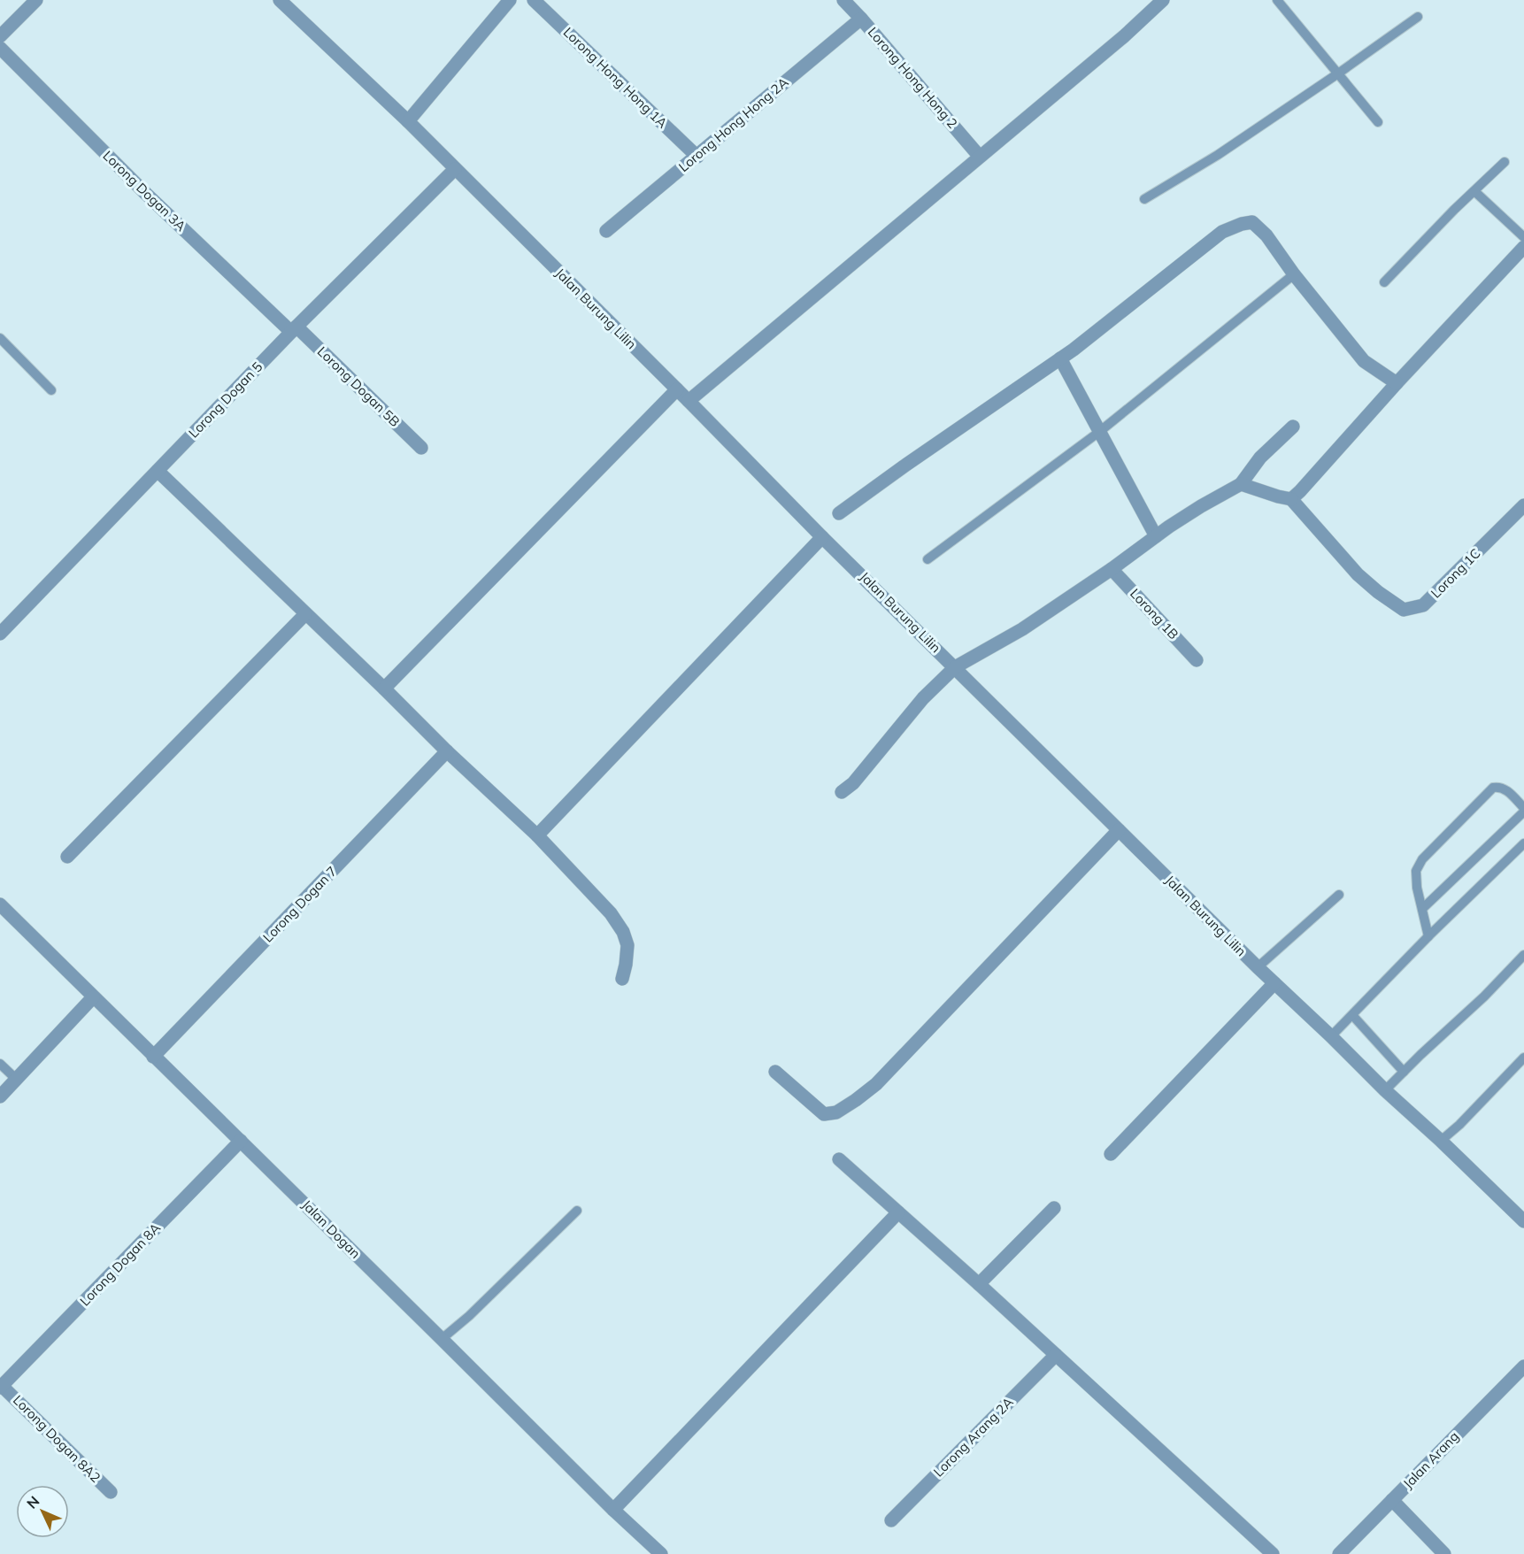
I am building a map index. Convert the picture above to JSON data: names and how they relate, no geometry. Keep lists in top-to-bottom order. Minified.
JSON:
{"streets":{"street":["Lorong Hong Hong 1A","Lorong Hong Hong 2","Lorong Hong Hong 2A","Lorong Dogan 3A","Jalan Burung Lilin","Lorong Dogan 5B","Lorong Dogan 5","Lorong 1C","Lorong 1B","Lorong Dogan 7","Jalan Dogan","Lorong Dogan 8A","Lorong Arang 2A","Lorong Dogan 8A2","Jalan Arang"]},"crossings":[["Lorong Hong Hong 1A","Lorong Hong Hong 2A"],["Lorong Hong Hong 2","Lorong Hong Hong 2A"],["Lorong Dogan 3A","Lorong Dogan 5B"],["Lorong Dogan 3A","Lorong Dogan 5"],["Jalan Burung Lilin","Lorong Dogan 5"],["Lorong Dogan 5B","Lorong Dogan 5"],["Lorong Dogan 7","Jalan Dogan"],["Jalan Dogan","Lorong Dogan 8A"],["Lorong Dogan 8A","Lorong Dogan 8A2"]],"north":"top left"}
